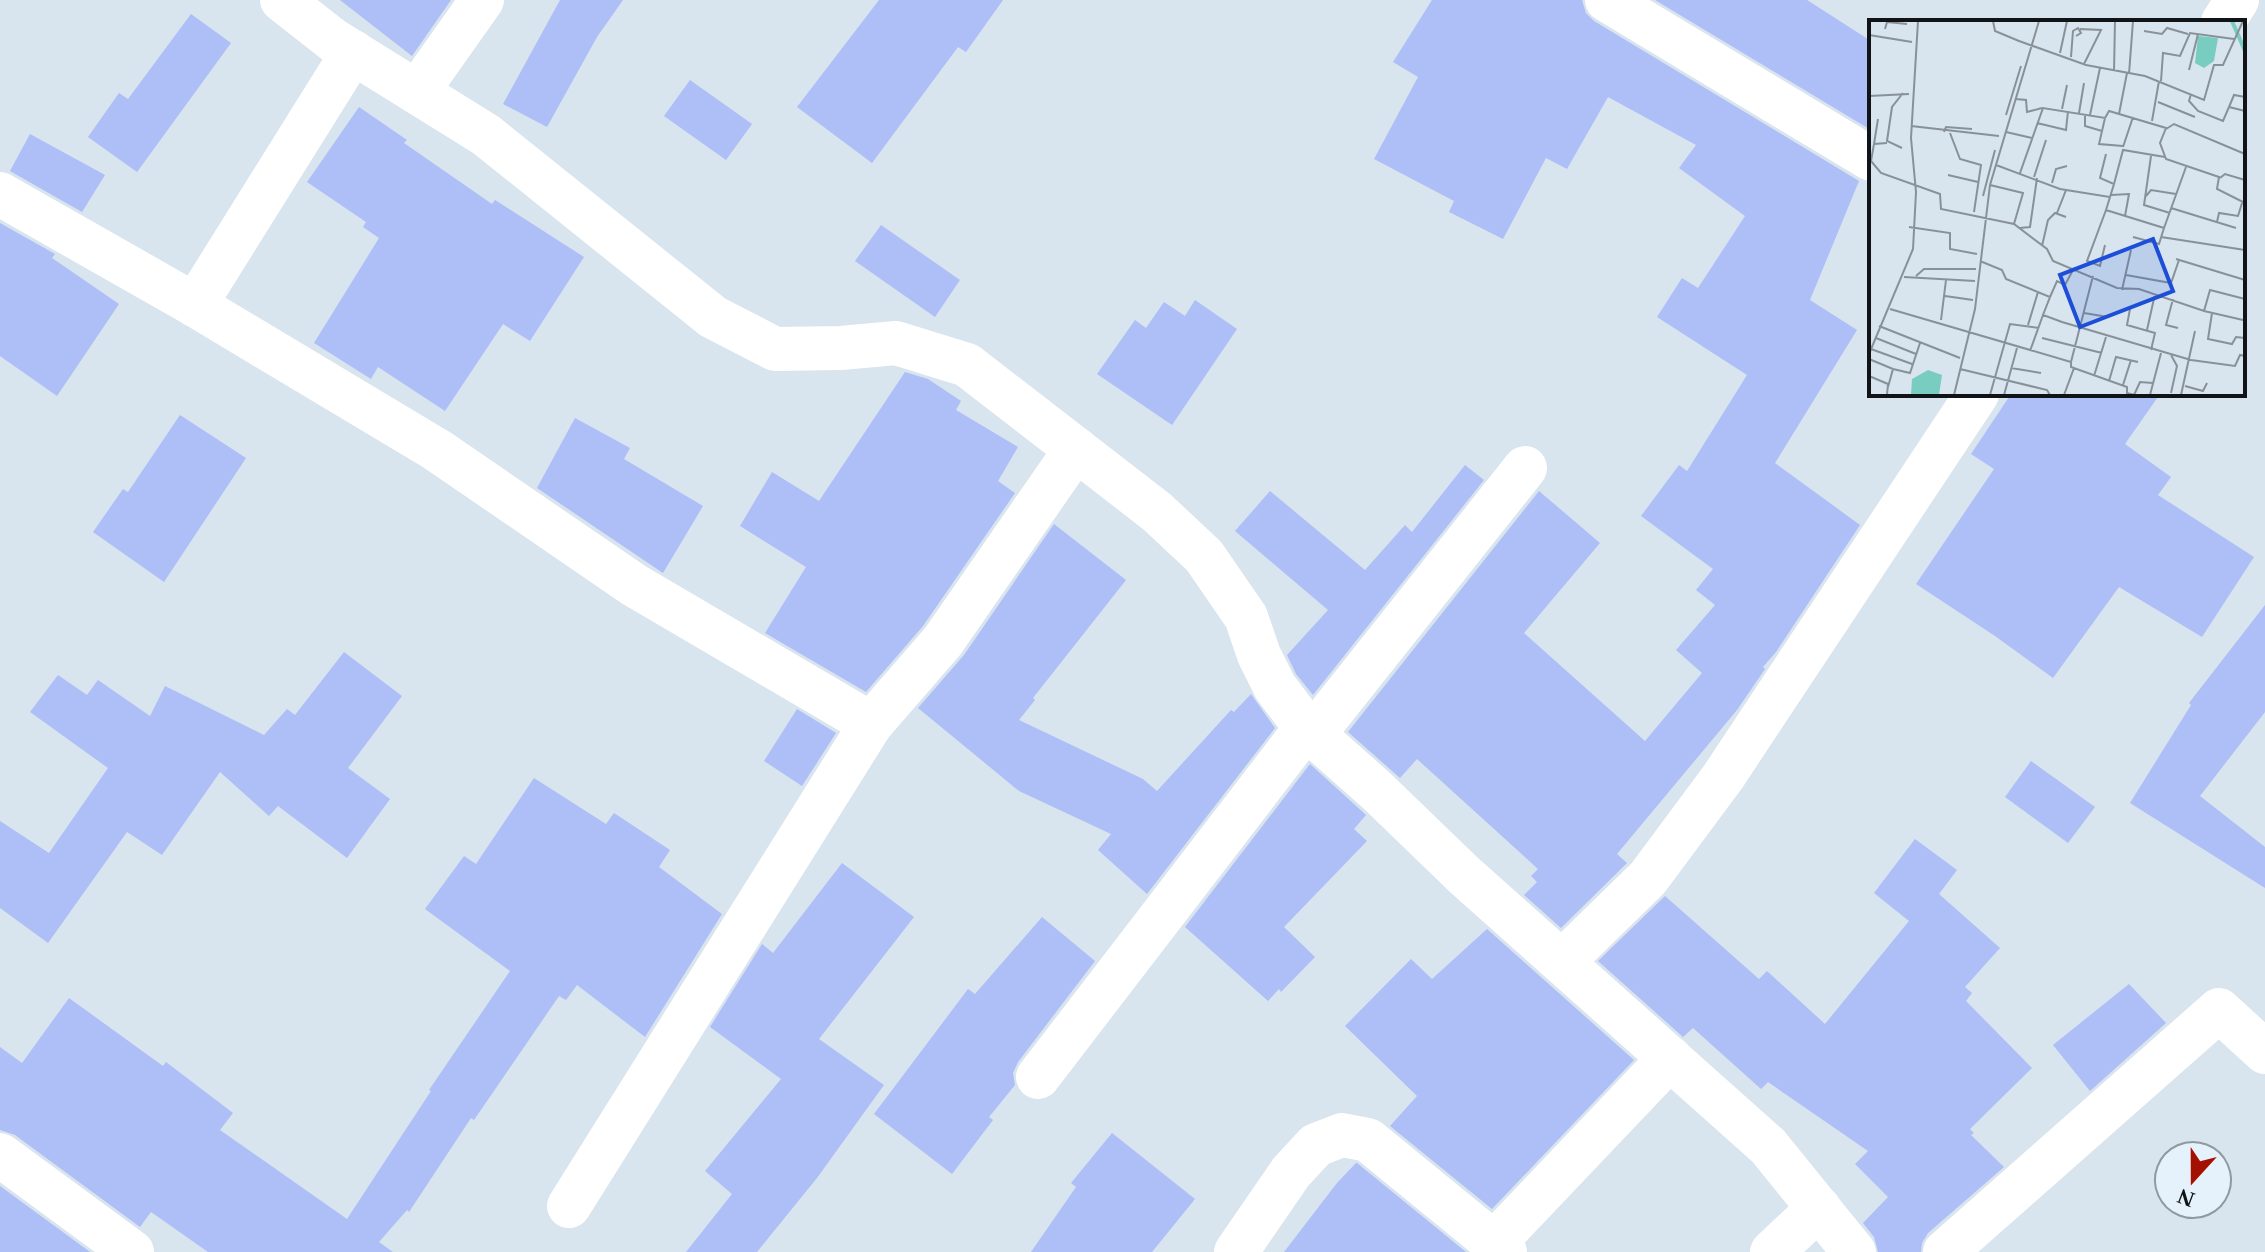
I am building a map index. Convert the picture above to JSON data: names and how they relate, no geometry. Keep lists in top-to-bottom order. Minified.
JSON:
{"north":"bottom"}
